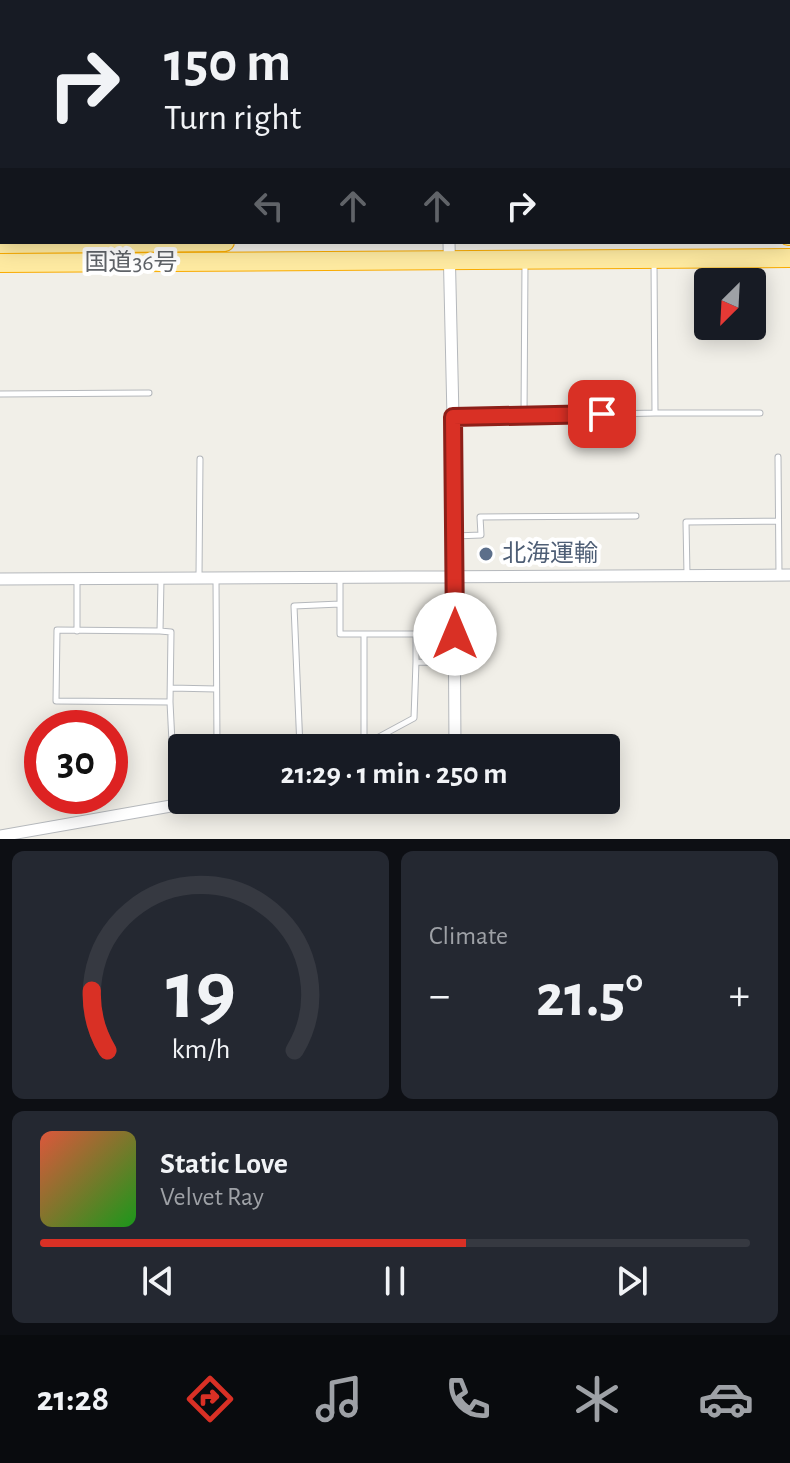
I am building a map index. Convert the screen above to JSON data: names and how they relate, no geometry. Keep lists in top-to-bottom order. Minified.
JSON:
{"streets":{"highway":["国道36号"]},"places":["北海運輸"],"north":"bottom left","page":{"turn":["150 m","Turn right"],"limit":"30","trip":"21:29 · 1 min · 250 m","tile":"Climate","heat":["−","21.5°","+"],"song":["Static Love","Velvet Ray"],"tabs":"21:28","gauge":["19","km/h"]}}
